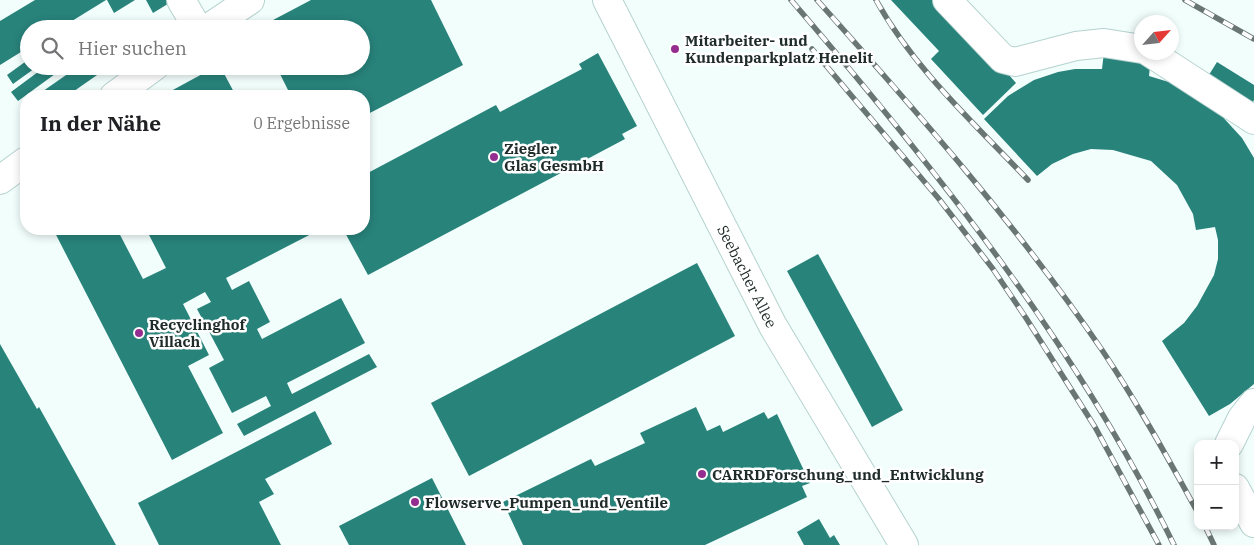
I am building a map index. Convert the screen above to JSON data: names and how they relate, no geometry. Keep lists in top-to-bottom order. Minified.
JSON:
{"streets":{"street":["Seebacher Allee"]},"places":["Mitarbeiter- und Kundenparkplatz Henelit","Ziegler Glas GesmbH","Recyclinghof Villach","CARRDForschung_und_Entwicklung","Flowserve_Pumpen_und_Ventile"],"north":"top right","page":{"search":"Hier suchen","heading":["In der Nähe","0 Ergebnisse"],"map_buttons":["+","−"]}}
